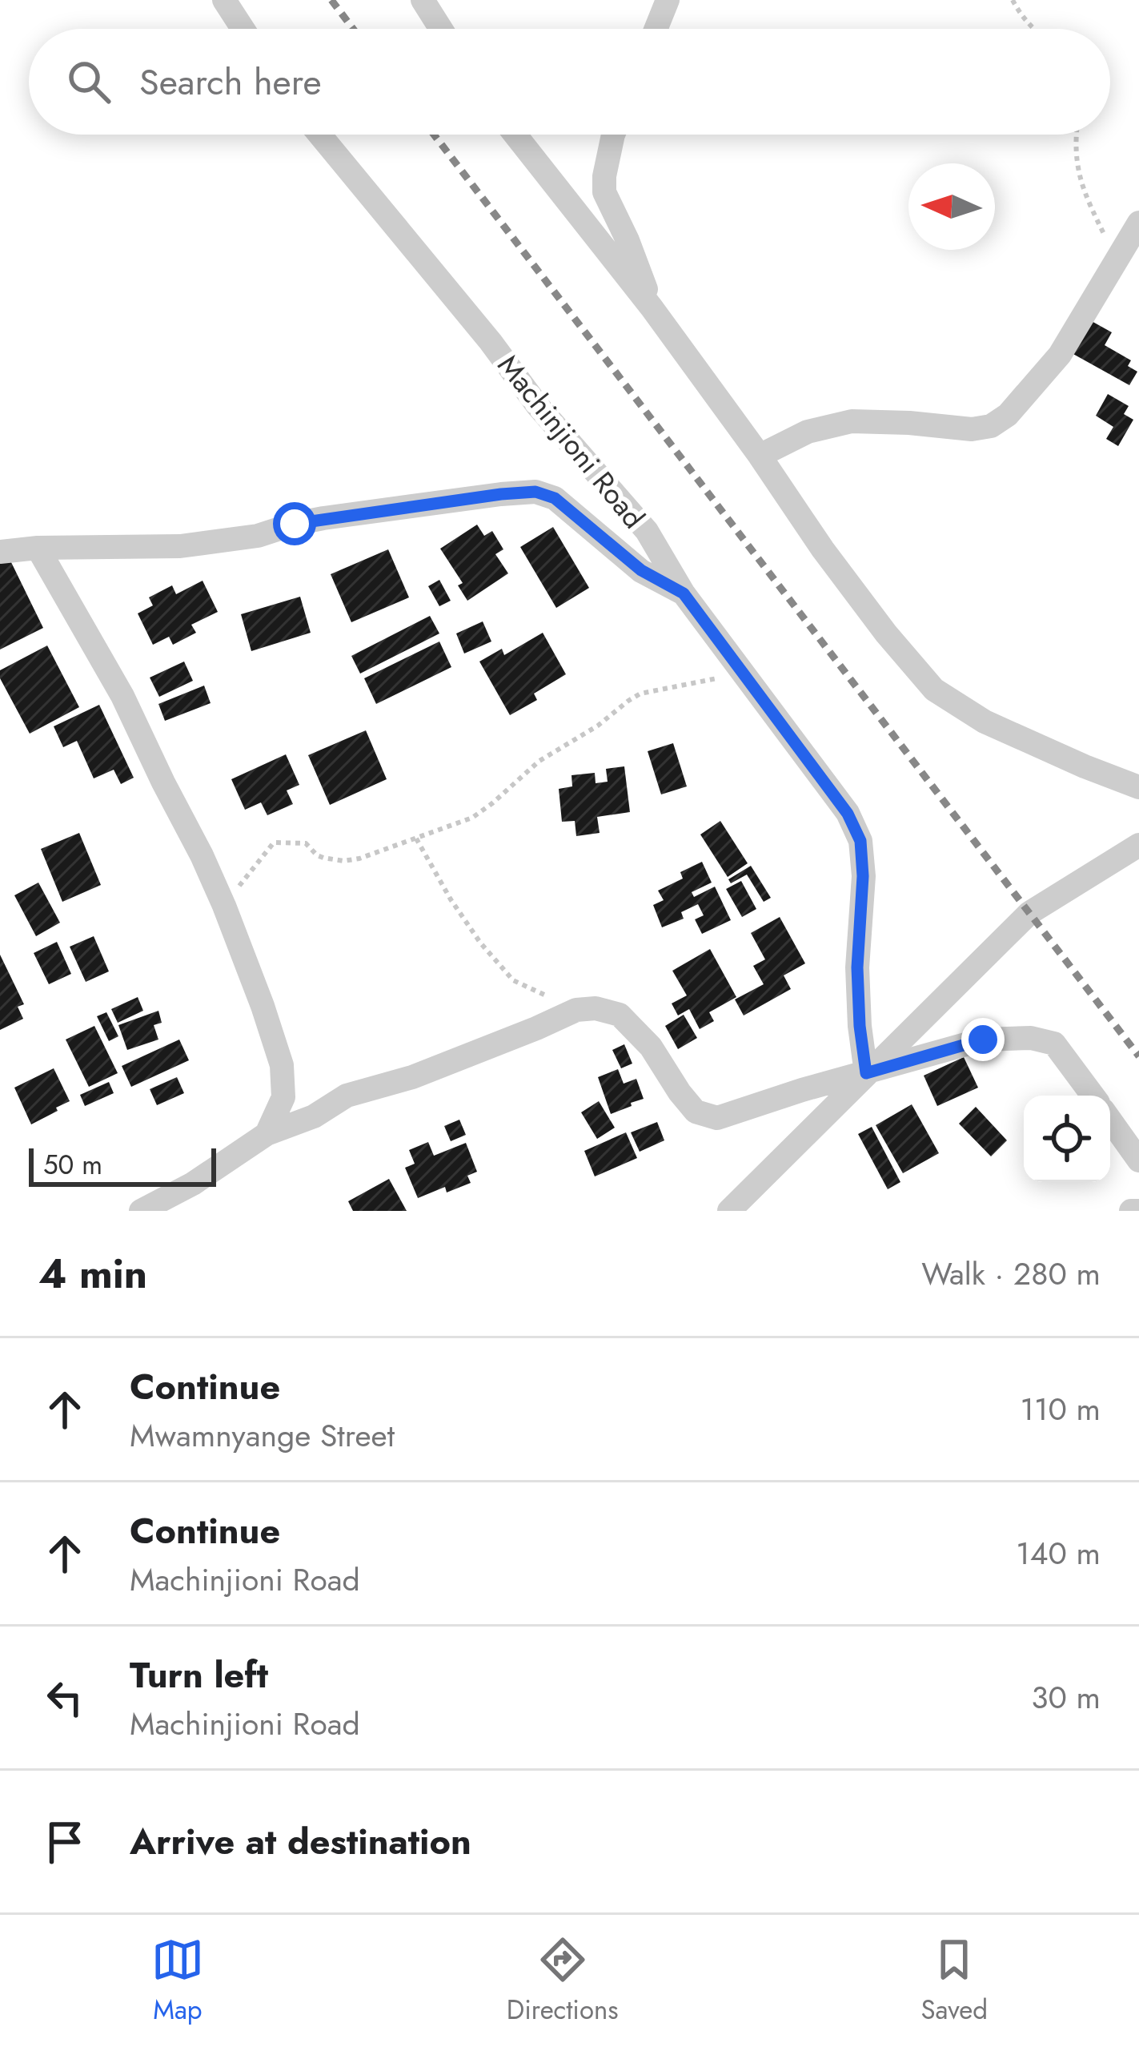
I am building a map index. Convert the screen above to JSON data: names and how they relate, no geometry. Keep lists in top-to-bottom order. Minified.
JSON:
{"streets":{"street":["Machinjioni Road"]},"scale_bar":"50 m","north":"left","page":{"search":"Search here","scale":"50 m","heading":["4 min","Walk · 280 m"],"list":[["Continue","Mwamnyange Street","110 m"],["Continue","Machinjioni Road","140 m"],["Turn left","Machinjioni Road","30 m"],"Arrive at destination"],"nav":["Map","Directions","Saved"]}}
